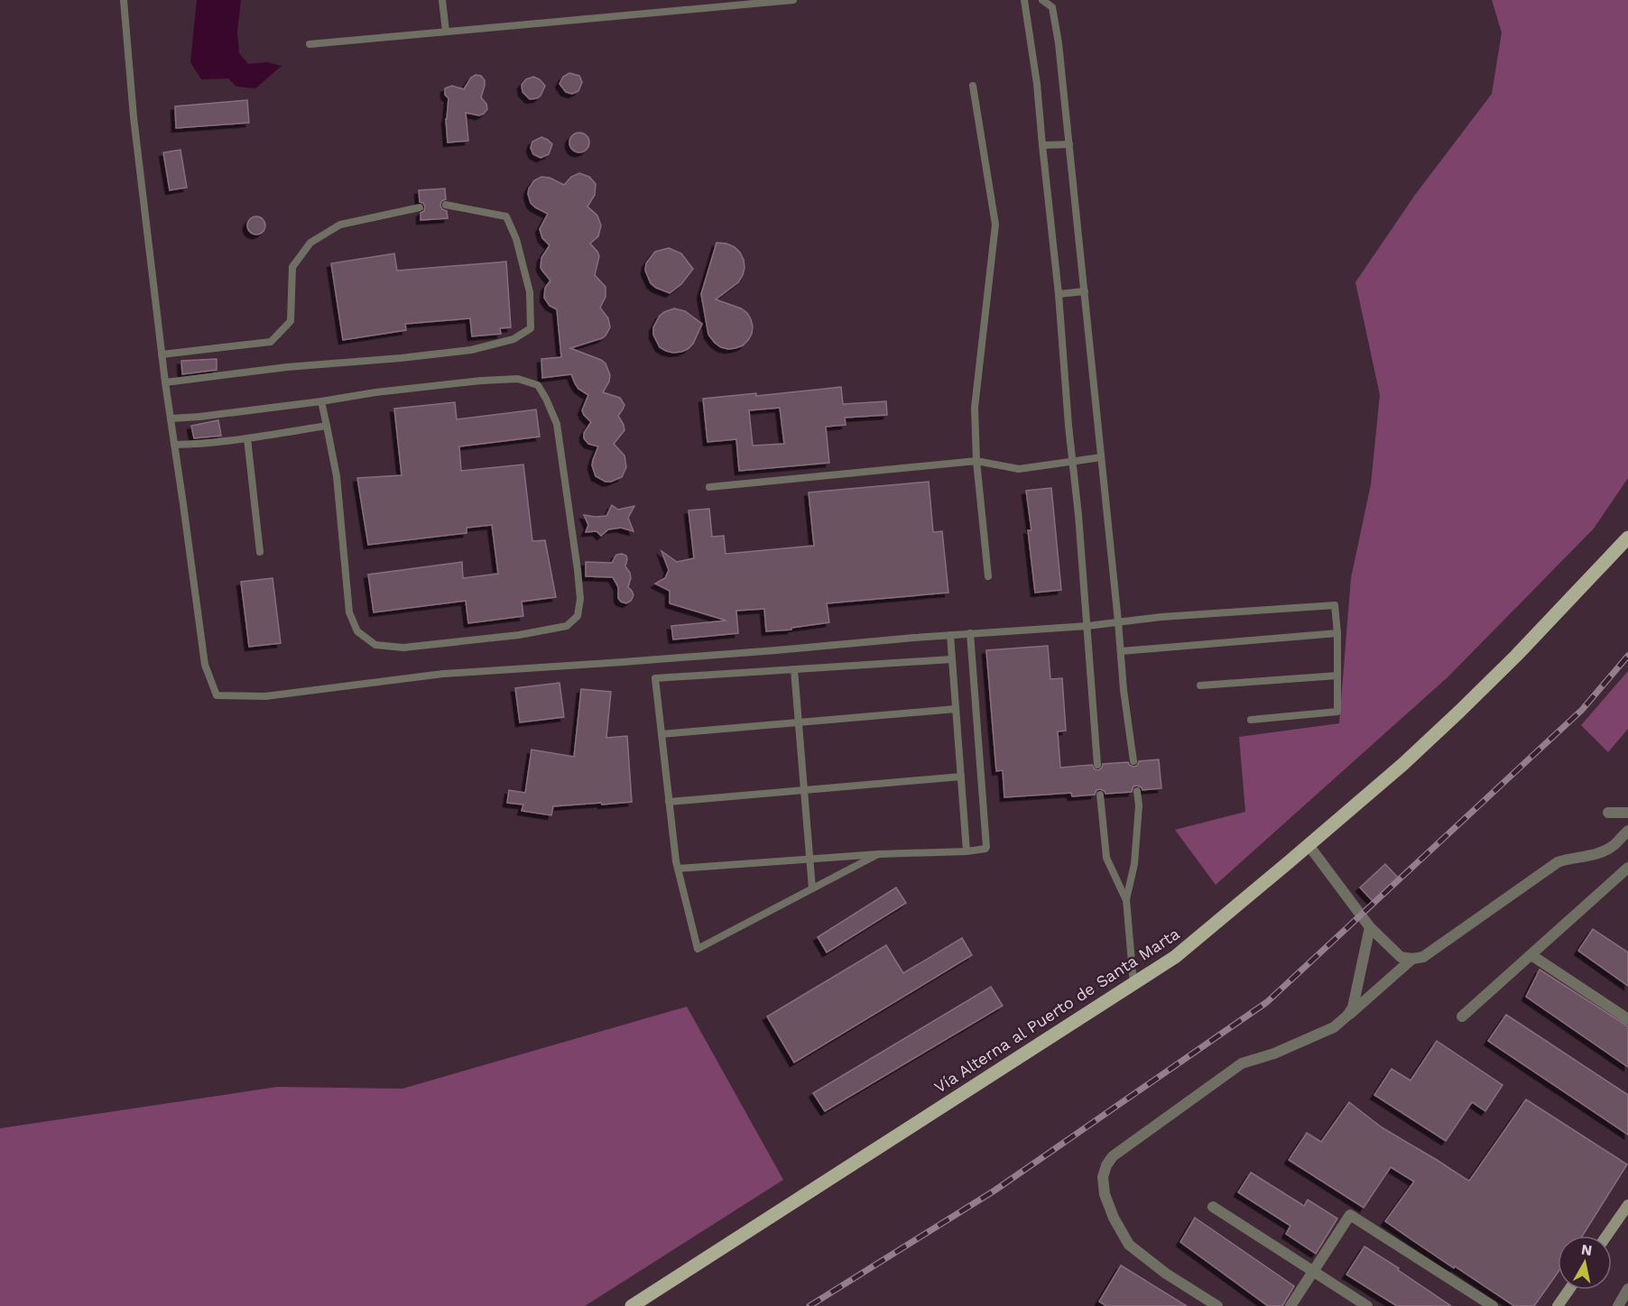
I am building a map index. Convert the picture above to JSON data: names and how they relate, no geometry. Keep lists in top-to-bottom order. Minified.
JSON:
{"streets":{"main road":["Vía Alterna al Puerto de Santa Marta"]},"north":"top"}
